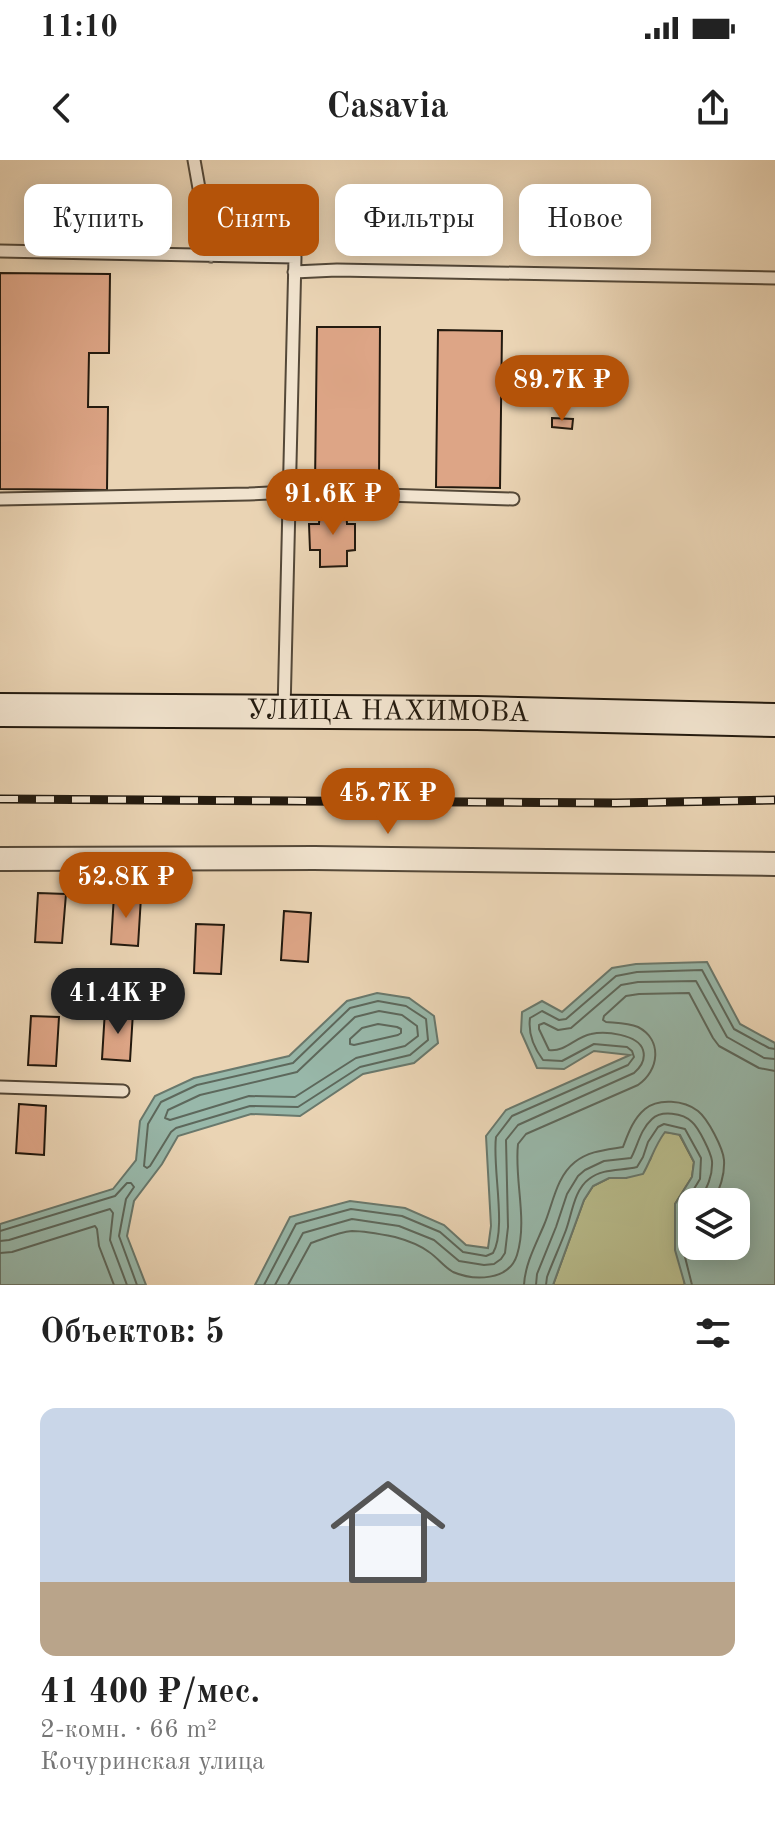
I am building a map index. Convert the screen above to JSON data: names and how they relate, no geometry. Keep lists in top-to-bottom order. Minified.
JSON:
{"streets":{"main road":["УЛИЦА НАХИМОВА"]},"page":{"status":"11:10","header":"Casavia","chip":["Купить","Снять","Фильтры","Новое"],"price":["89.7K ₽","91.6K ₽","45.7K ₽","52.8K ₽","41.4K ₽"],"heading":"Объектов: 5","list":[{"name":"41 400 ₽/мес.","note":"2-комн. · 66 m² · Кочуринская улица"}]}}
